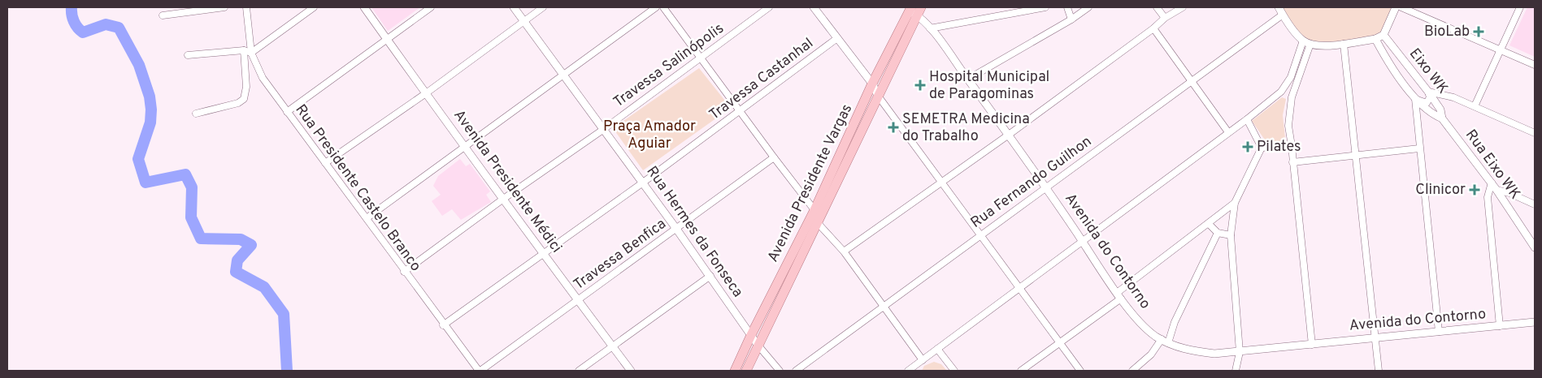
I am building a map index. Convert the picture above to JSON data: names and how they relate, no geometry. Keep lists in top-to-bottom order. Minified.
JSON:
{"streets":{"main road":["Avenida Presidente Vargas"],"street":["Travessa Salinópolis","Eixo WK","Travessa Castanhal","Rua Eixo WK","Avenida Presidente Médici","Rua Fernando Guilhon","Rua Presidente Castelo Branco","Rua Hermes da Fonseca","Avenida do Contorno","Travessa Benfica"]},"crossings":[["Travessa Salinópolis","Avenida Presidente Médici"],["Travessa Salinópolis","Rua Presidente Castelo Branco"],["Travessa Salinópolis","Rua Hermes da Fonseca"],["Eixo WK","Rua Eixo WK"],["Travessa Castanhal","Avenida Presidente Médici"],["Travessa Castanhal","Rua Presidente Castelo Branco"],["Travessa Castanhal","Rua Hermes da Fonseca"],["Avenida Presidente Médici","Travessa Benfica"],["Rua Fernando Guilhon","Avenida do Contorno"],["Avenida Presidente Vargas","Rua Hermes da Fonseca"],["Avenida Presidente Vargas","Avenida do Contorno"],["Rua Presidente Castelo Branco","Travessa Benfica"],["Rua Hermes da Fonseca","Travessa Benfica"]],"parks":["Praça Amador Aguiar"],"places":{"health":["BioLab","Hospital Municipal de Paragominas","SEMETRA Medicina do Trabalho","Pilates","Clinicor"]}}
